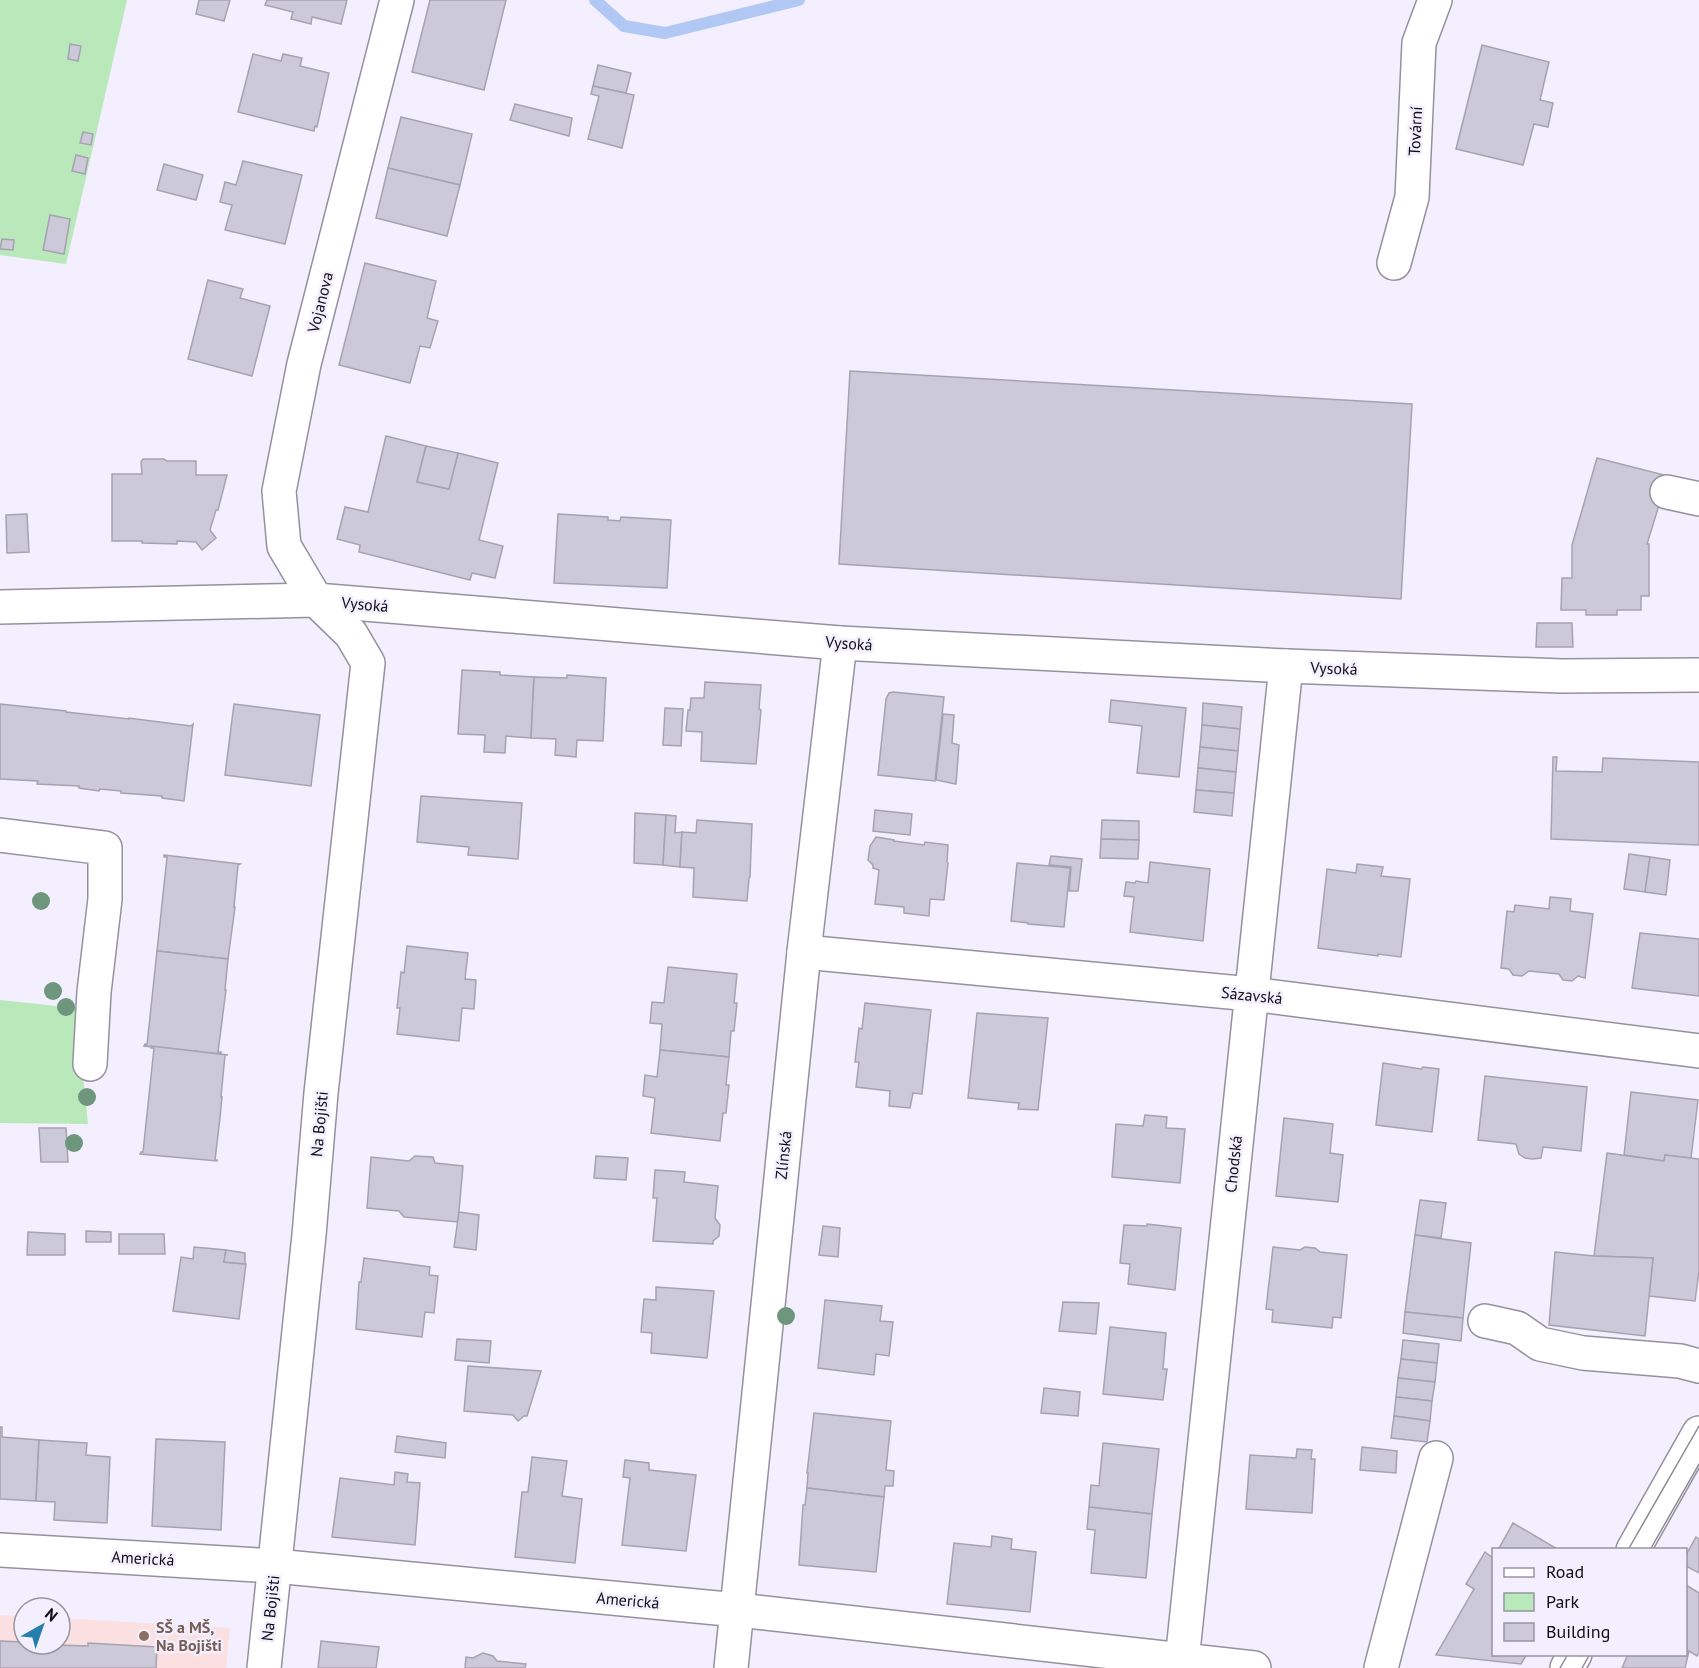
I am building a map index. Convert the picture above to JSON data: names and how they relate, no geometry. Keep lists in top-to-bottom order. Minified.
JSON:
{"streets":{"street":["Tovární","Vojanova","Vysoká","Sázavská","Na Bojišti","Zlínská","Chodská","Americká"]},"crossings":[["Vojanova","Vysoká"],["Vojanova","Na Bojišti"],["Vysoká","Na Bojišti"],["Vysoká","Zlínská"],["Vysoká","Chodská"],["Sázavská","Zlínská"],["Sázavská","Chodská"],["Na Bojišti","Americká"],["Zlínská","Americká"],["Chodská","Americká"]],"places":["SŠ a MŠ, Na Bojišti"],"legend":["Road","Park","Building"],"north":"top right"}
